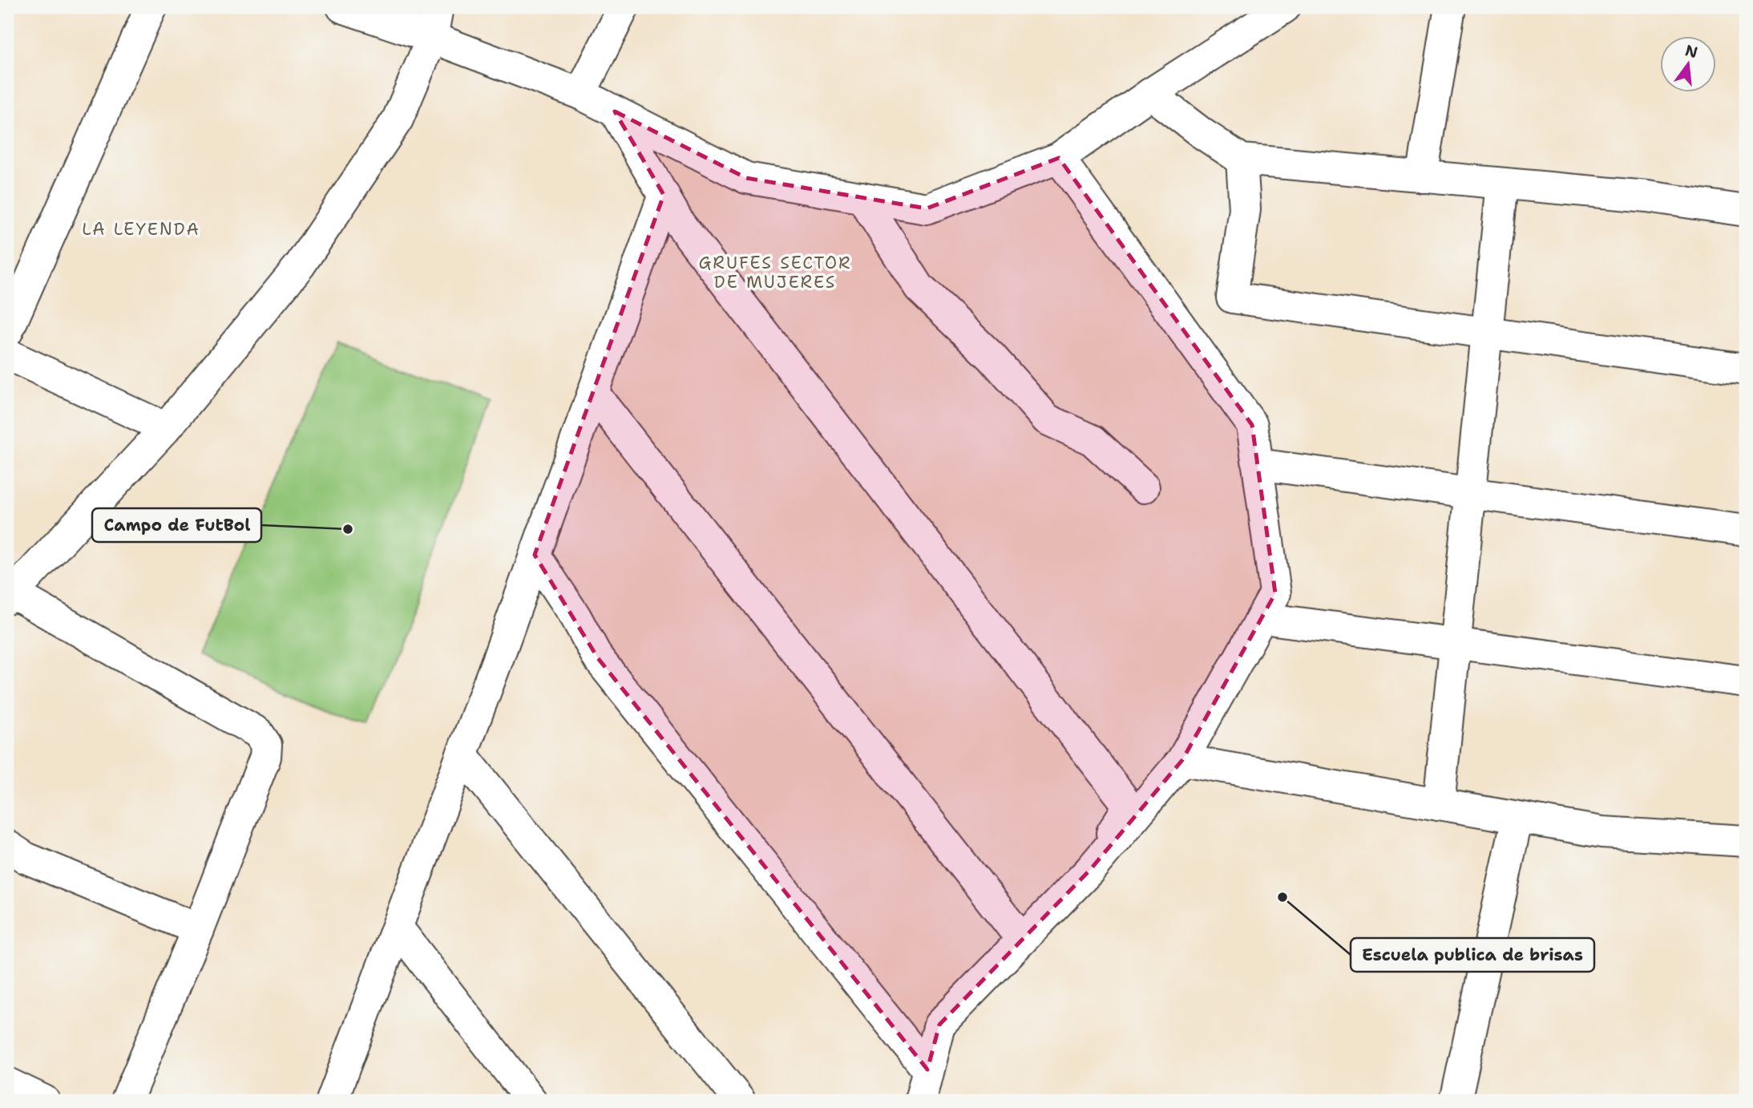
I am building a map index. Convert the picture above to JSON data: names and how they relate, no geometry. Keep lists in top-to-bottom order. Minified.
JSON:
{"districts":["LA LEYENDA","GRUFES SECTOR DE MUJERES"],"places":["Campo de FutBol","Escuela publica de brisas"],"north":"top"}
